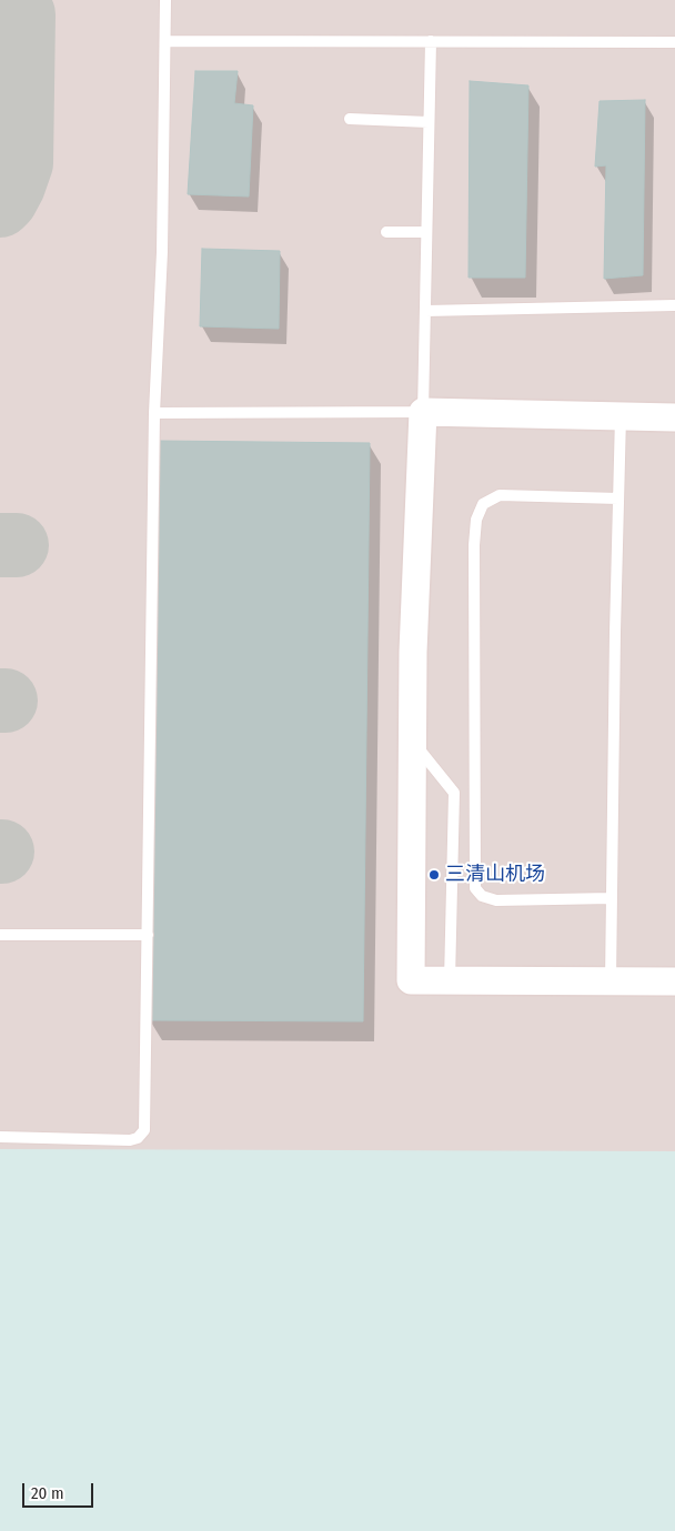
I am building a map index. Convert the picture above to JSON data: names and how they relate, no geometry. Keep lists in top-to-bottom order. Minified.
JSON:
{"places":["三清山机场"],"scale_bar":"20 m"}
